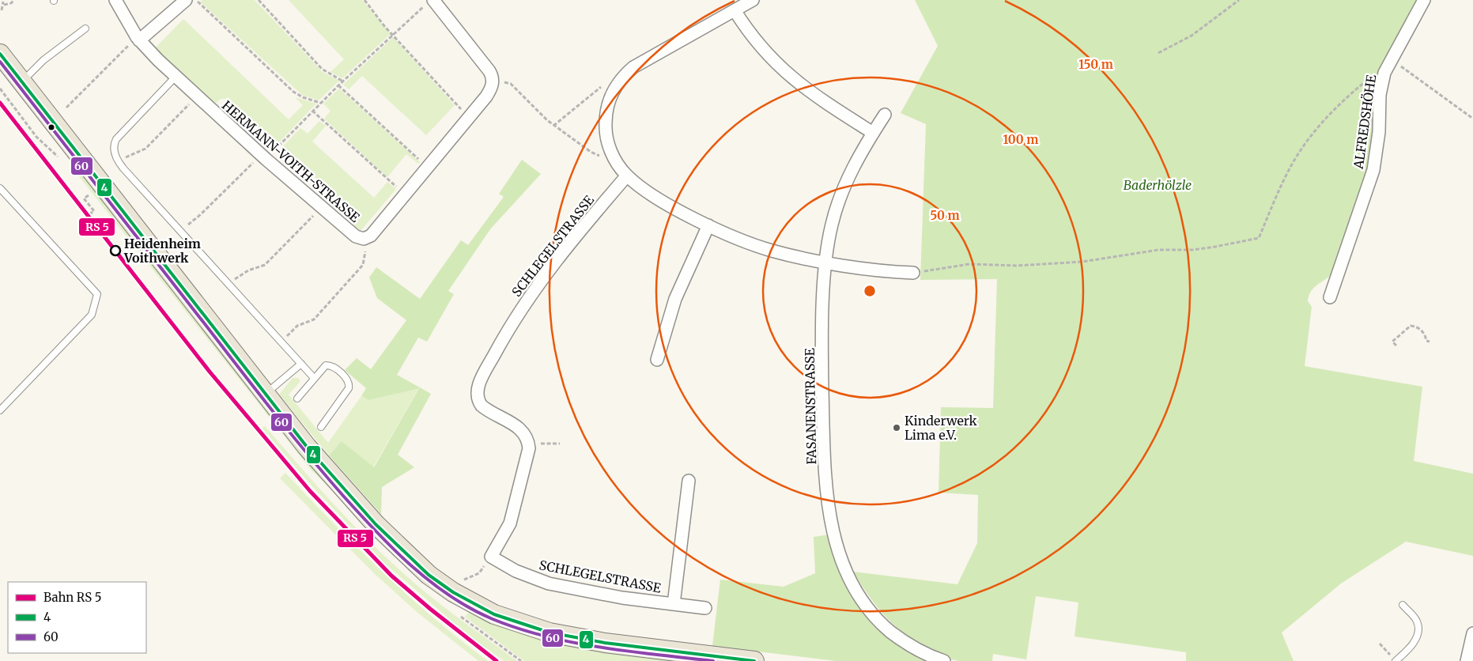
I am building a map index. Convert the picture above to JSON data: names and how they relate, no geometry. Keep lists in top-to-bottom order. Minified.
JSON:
{"streets":{"street":["ALFREDSHÖHE","HERMANN-VOITH-STRASSE","SCHLEGELSTRASSE","FASANENSTRASSE"]},"parks":["Baderhölzle"],"places":["Heidenheim Voithwerk","Kinderwerk Lima e.V."],"lines":["transit line 4","transit line 60"],"legend":["Bahn RS 5","4","60"],"rings":["150 m","100 m","50 m"]}
